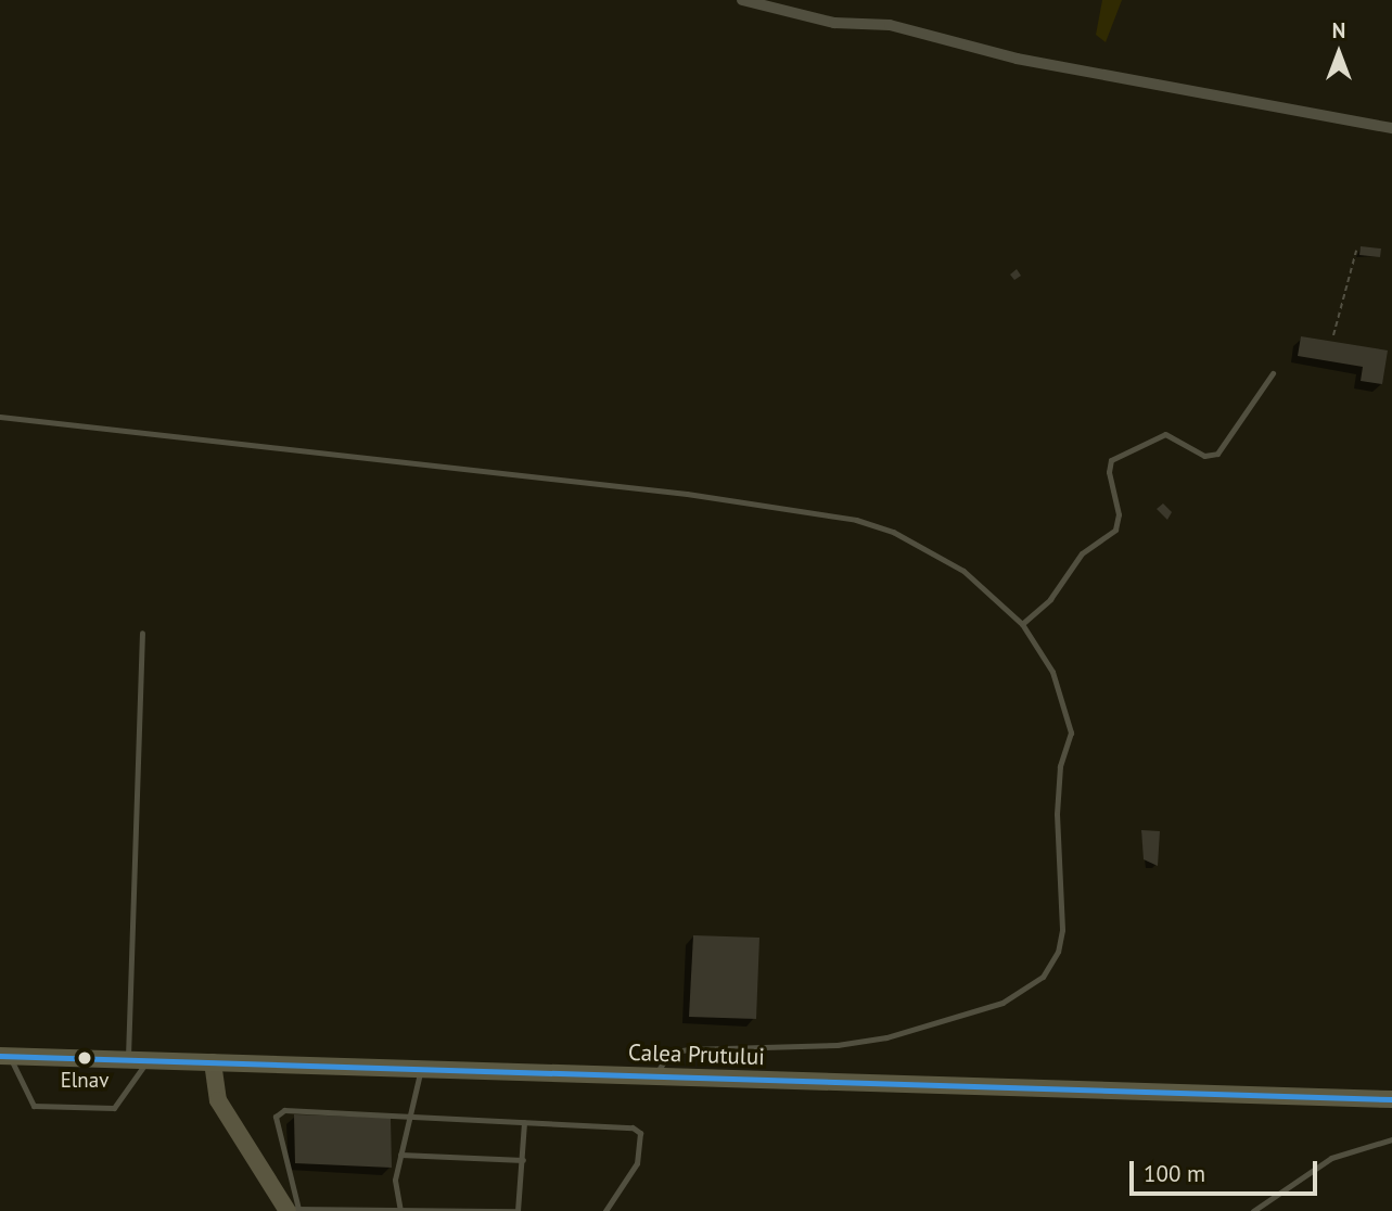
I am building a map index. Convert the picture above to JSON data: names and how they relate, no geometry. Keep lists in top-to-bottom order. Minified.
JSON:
{"streets":{"highway":["Calea Prutului"]},"places":["Elnav"],"scale_bar":"100 m","north":"top"}
